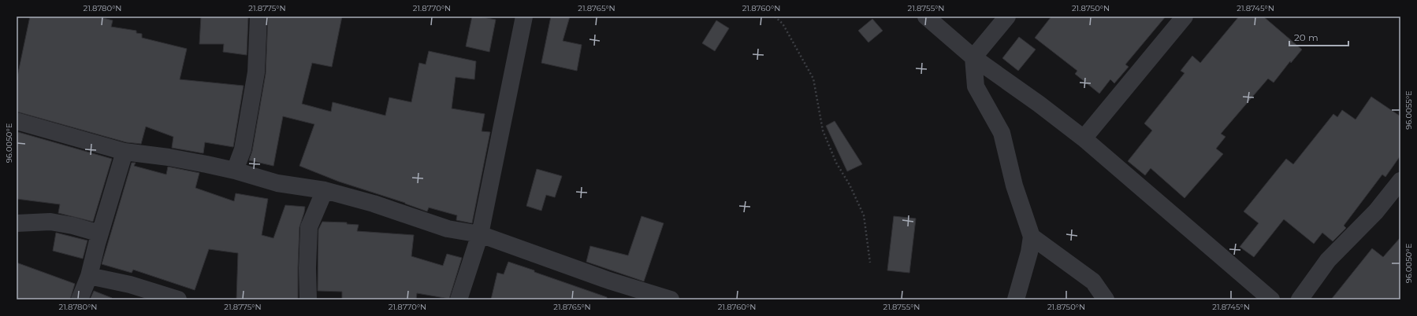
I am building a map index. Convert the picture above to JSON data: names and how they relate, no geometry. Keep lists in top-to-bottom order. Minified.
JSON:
{"scale_bar":"20 m","coordinates":["21.8780°N","21.8775°N","21.8770°N","21.8765°N","21.8760°N","21.8755°N","21.8750°N","21.8745°N","96.0055°E","96.0050°E"]}
